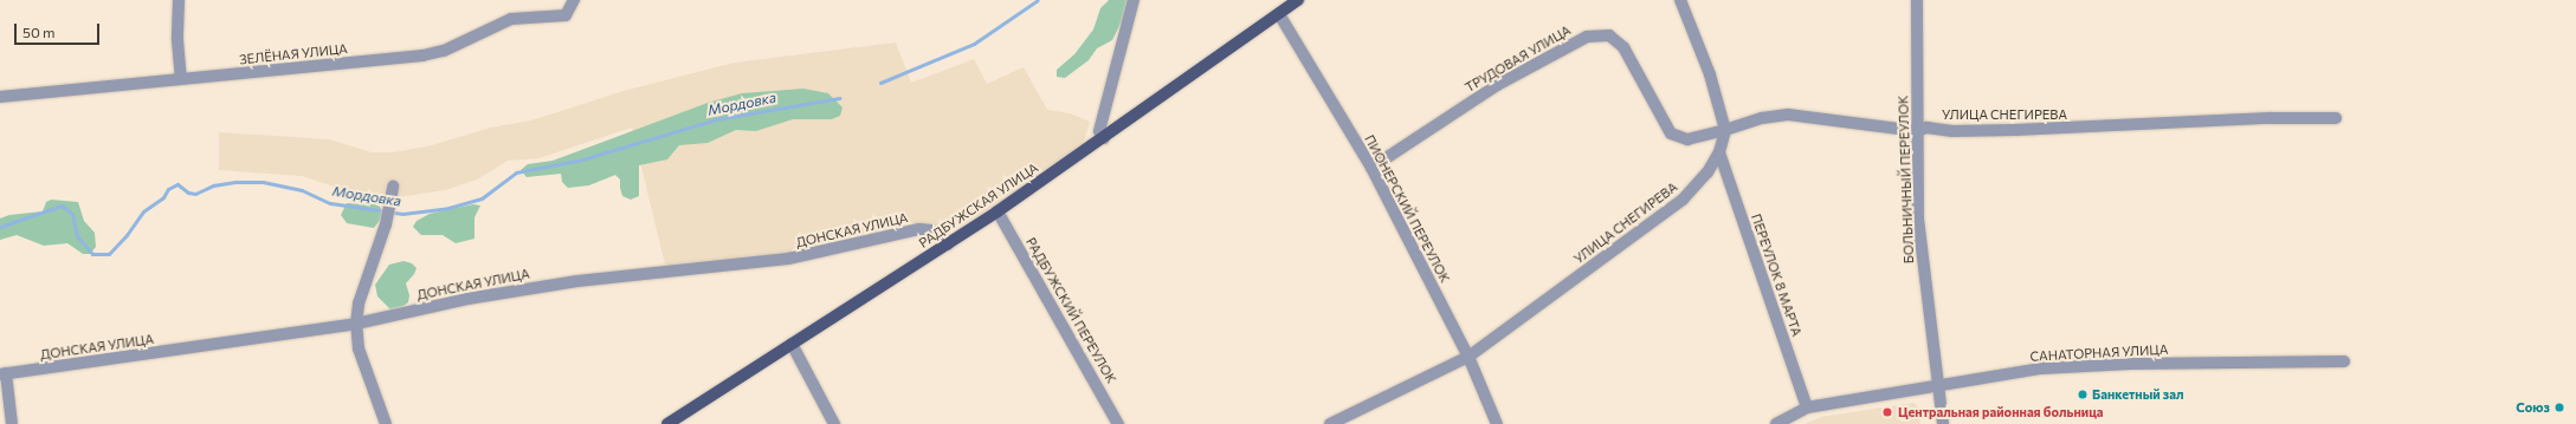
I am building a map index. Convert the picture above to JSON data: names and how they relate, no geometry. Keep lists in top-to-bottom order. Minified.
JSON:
{"streets":{"main road":["РАДБУЖСКАЯ УЛИЦА"],"street":["ЗЕЛЁНАЯ УЛИЦА","ТРУДОВАЯ УЛИЦА","УЛИЦА СНЕГИРЕВА","БОЛЬНИЧНЫЙ ПЕРЕУЛОК","ПИОНЕРСКИЙ ПЕРЕУЛОК","ДОНСКАЯ УЛИЦА","ПЕРЕУЛОК 8 МАРТА","РАДБУЖСКИЙ ПЕРЕУЛОК","САНАТОРНАЯ УЛИЦА"]},"crossings":[["ТРУДОВАЯ УЛИЦА","УЛИЦА СНЕГИРЕВА"],["ТРУДОВАЯ УЛИЦА","ПИОНЕРСКИЙ ПЕРЕУЛОК"],["УЛИЦА СНЕГИРЕВА","БОЛЬНИЧНЫЙ ПЕРЕУЛОК"],["УЛИЦА СНЕГИРЕВА","ПИОНЕРСКИЙ ПЕРЕУЛОК"],["УЛИЦА СНЕГИРЕВА","ПЕРЕУЛОК 8 МАРТА"],["БОЛЬНИЧНЫЙ ПЕРЕУЛОК","САНАТОРНАЯ УЛИЦА"],["РАДБУЖСКАЯ УЛИЦА","ПИОНЕРСКИЙ ПЕРЕУЛОК"],["РАДБУЖСКАЯ УЛИЦА","ДОНСКАЯ УЛИЦА"],["РАДБУЖСКАЯ УЛИЦА","РАДБУЖСКИЙ ПЕРЕУЛОК"],["ПЕРЕУЛОК 8 МАРТА","САНАТОРНАЯ УЛИЦА"]],"water":["Мордовка"],"places":["Банкетный зал","Союз","Центральная районная больница"],"scale_bar":"50 m"}
